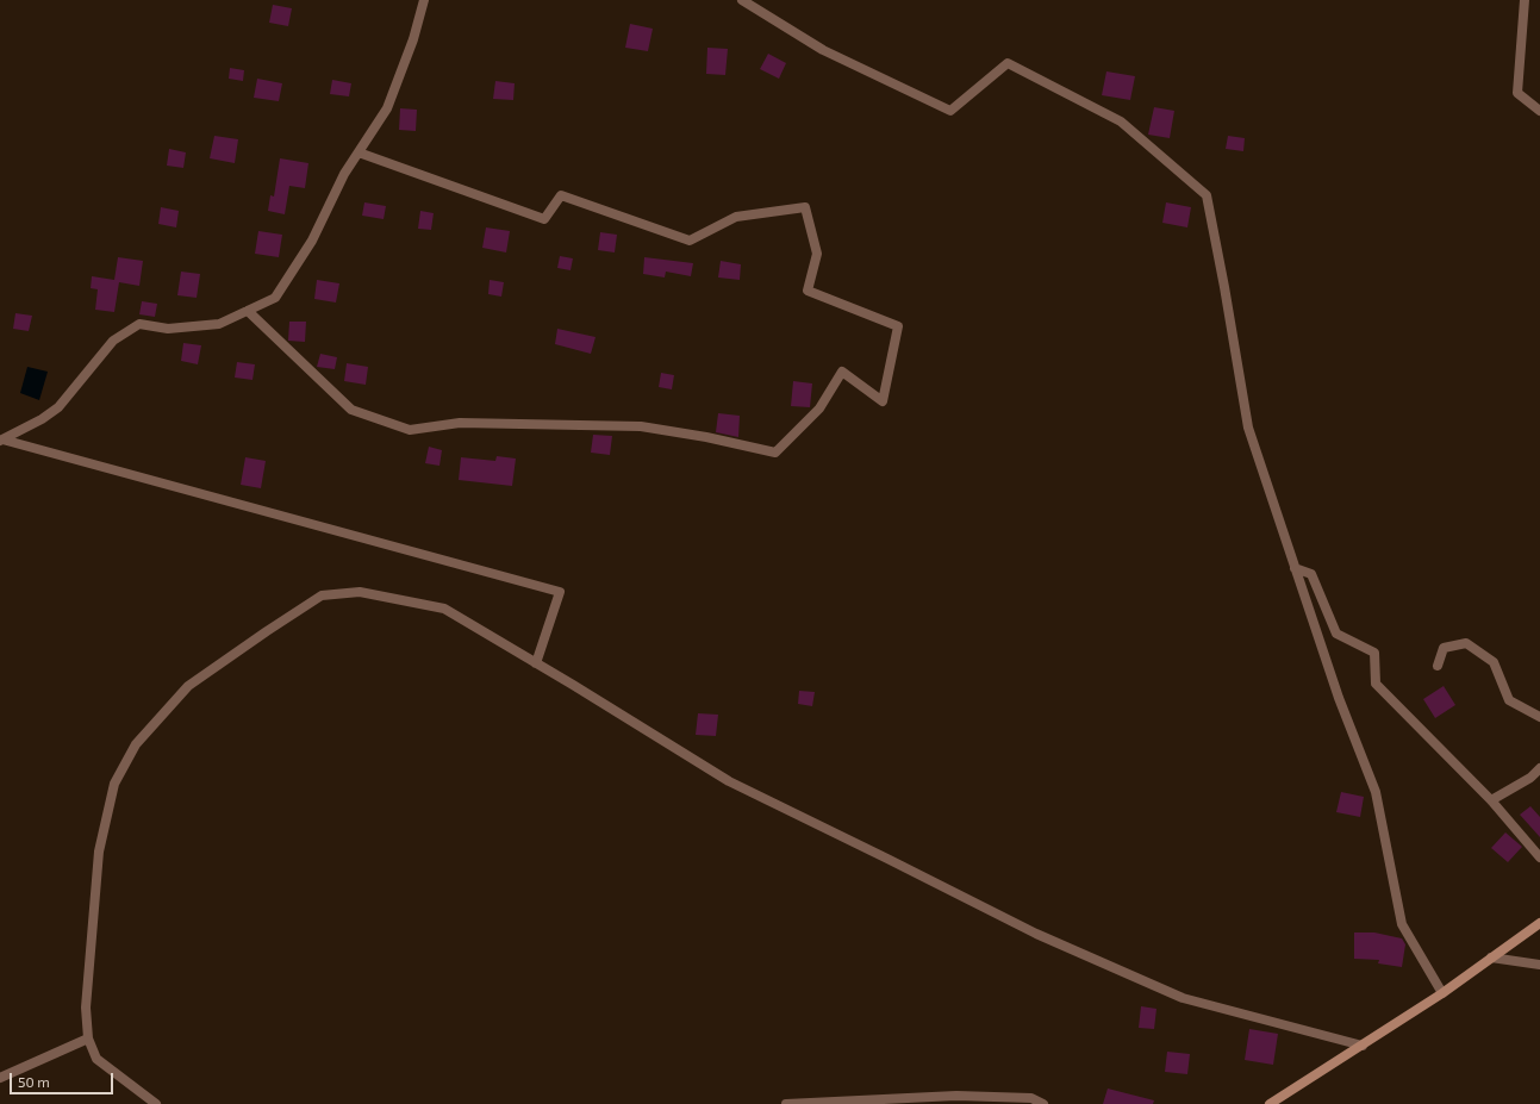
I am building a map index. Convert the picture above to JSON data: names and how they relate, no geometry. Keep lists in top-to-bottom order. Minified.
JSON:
{"scale_bar":"50 m"}
